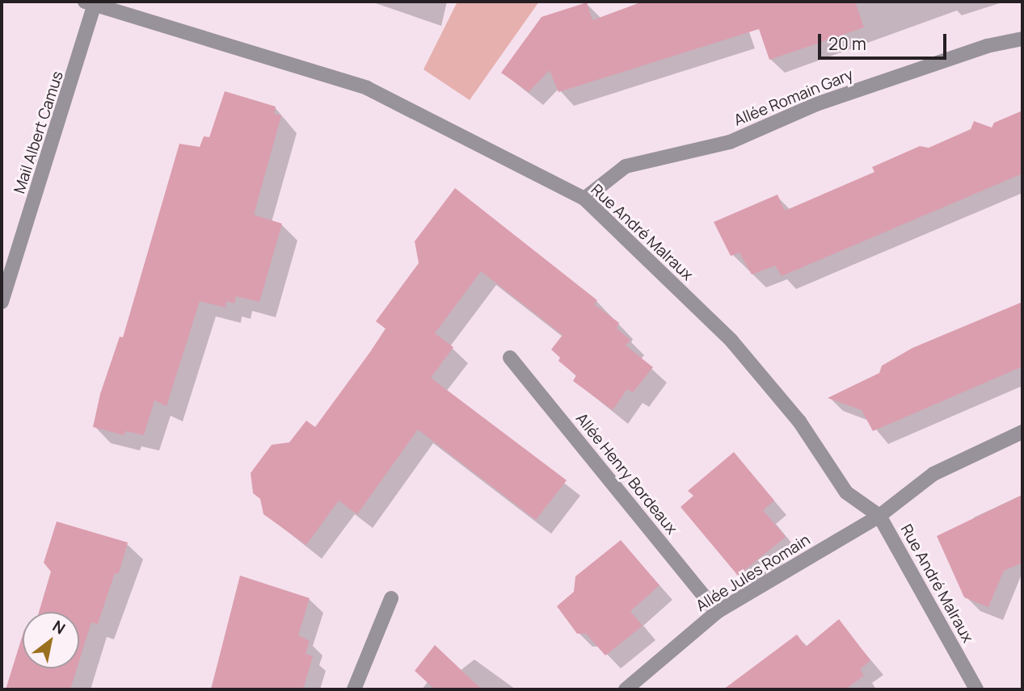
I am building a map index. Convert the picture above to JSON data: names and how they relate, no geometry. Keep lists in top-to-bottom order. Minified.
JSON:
{"streets":{"street":["Allée Romain Gary","Mail Albert Camus","Rue André Malraux","Allée Henry Bordeaux","Allée Jules Romain"]},"crossings":[["Allée Romain Gary","Rue André Malraux"],["Mail Albert Camus","Rue André Malraux"],["Rue André Malraux","Allée Jules Romain"],["Allée Henry Bordeaux","Allée Jules Romain"]],"scale_bar":"20 m","north":"top right"}
